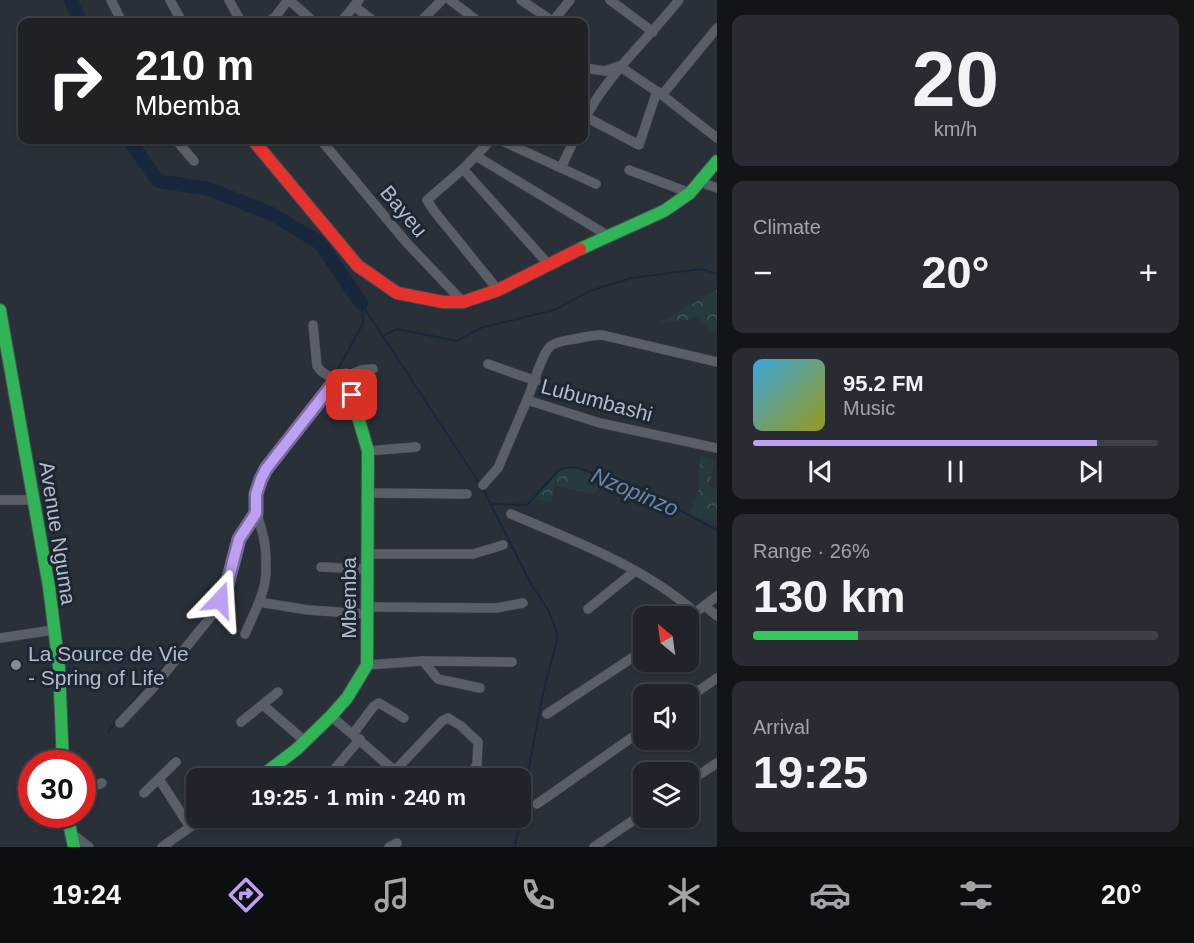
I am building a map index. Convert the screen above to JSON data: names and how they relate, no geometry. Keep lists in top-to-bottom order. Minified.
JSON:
{"streets":{"street":["Bayeu","Lubumbashi","Avenue Nguma","Mbemba"]},"water":["Nzopinzo"],"places":["La Source de Vie - Spring of Life"],"north":"top left","page":{"tile":[["20","km/h"],"Climate",["Range · 26%","130 km"],["Arrival","19:25"]],"turn":["210 m","Mbemba"],"heat":["−","20°","+"],"song":["95.2 FM","Music"],"limit":"30","trip":"19:25 · 1 min · 240 m","tabs":["19:24","20°"]}}
